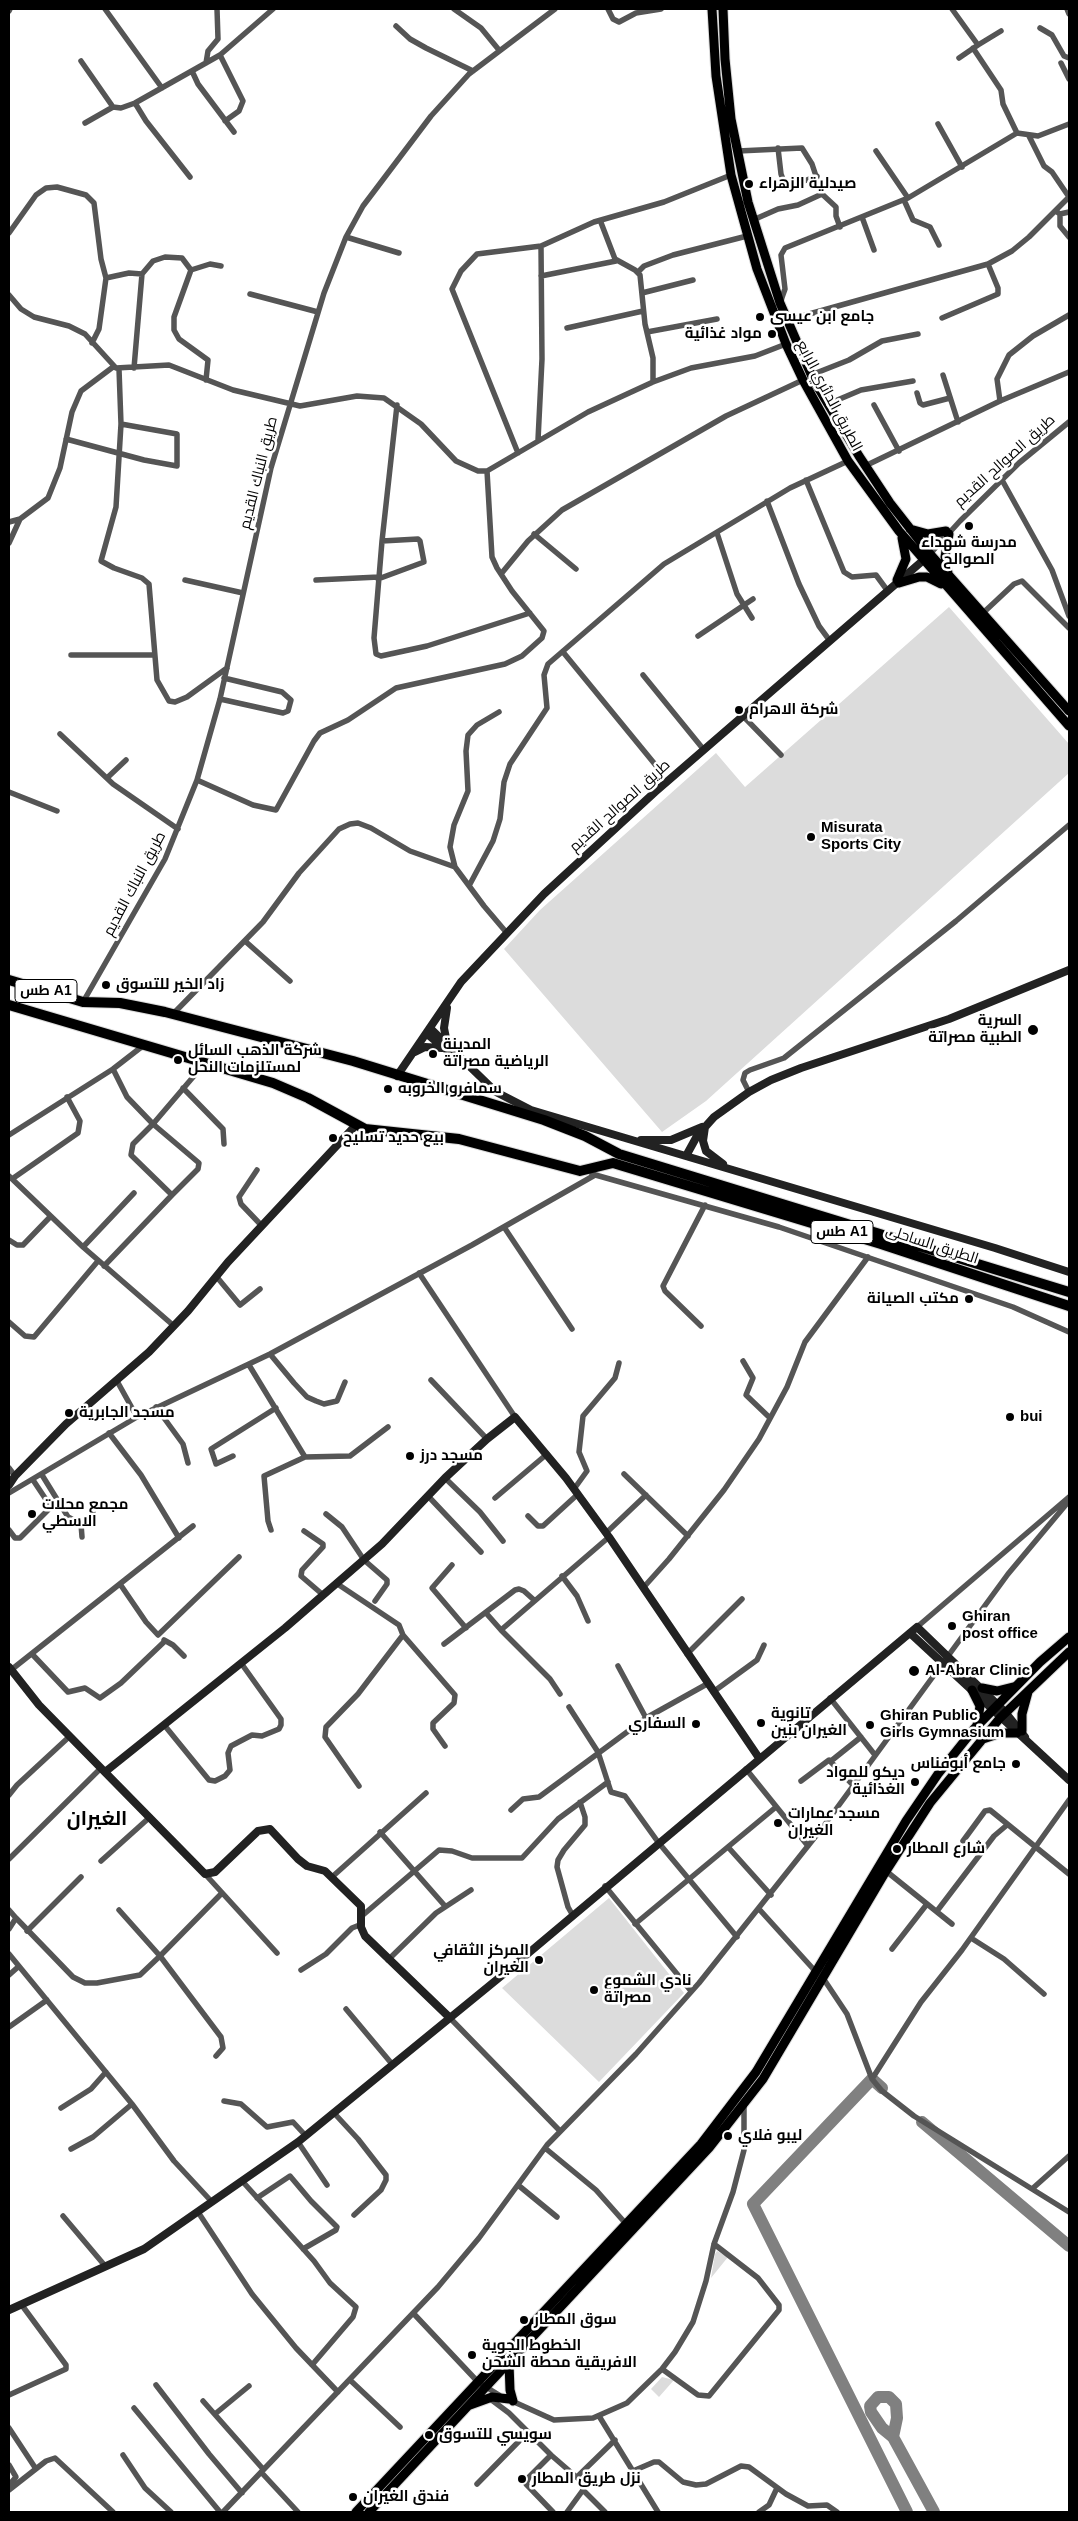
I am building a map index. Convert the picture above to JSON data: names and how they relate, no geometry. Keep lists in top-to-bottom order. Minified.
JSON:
{"streets":{"highway":["طس A1","الطريق الساحلى"],"main road":["الطريق الدائري الرابع"],"street":["طريق الصوالح القديم","طريق النباك القديم"]},"crossings":[["الطريق الدائري الرابع","طريق الصوالح القديم"],["طريق الصوالح القديم","الطريق الساحلى"],["طريق النباك القديم","طس A1"],["طريق النباك القديم","الطريق الساحلى"],["طس A1","الطريق الساحلى"]],"districts":["الغيران"],"places":["صيدلية الزهراء","جامع ابن عيسى","مواد غذائية","مدرسة شهداء الصوالح","شركة الاهرام","Misurata Sports City","زاد الخير للتسوق","السرية الطبية مصراتة","المدينة الرياضية مصراتة","شركة الذهب السائل لمستلزمات النحل","سمافرو الخروبه","بيع حديد تسليح","مكتب الصيانة","مسجد الجابرية","bui","مسجد درز","مجمع محلات الاسطي","Ghiran post office","Al-Abrar Clinic","تانوية الغيران بنين","السفاري","Ghiran Public Girls Gymnasium","جامع أبوفناس","ديكو للمواد الغذائية","مسجد عمارات الغيران","شارع المطار","المركز الثقافي الغيران","نادي الشموع مصراتة","ليبو فلاي","سوق المطار","الخطوط الجوية الافريقية محطة الشحن","سويسي للتسوق","نزل طريق المطار","فندق الغيران"]}
